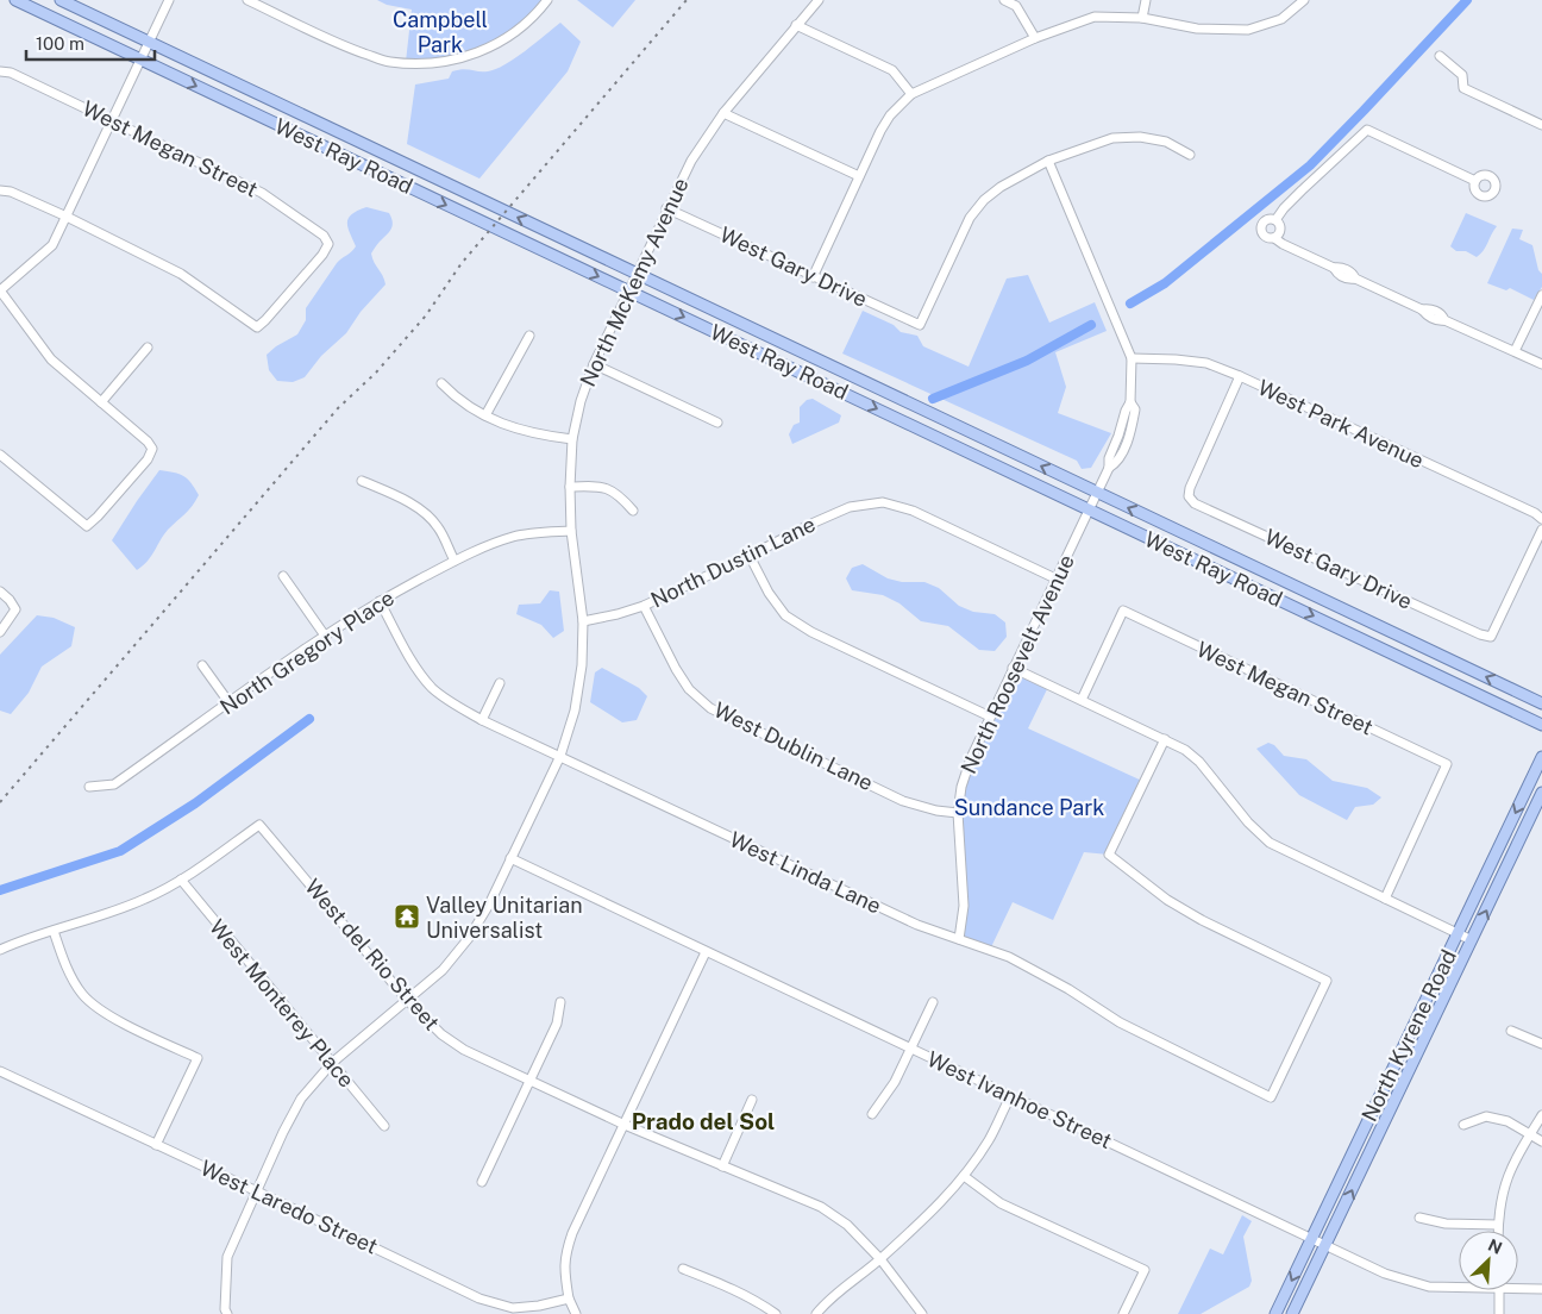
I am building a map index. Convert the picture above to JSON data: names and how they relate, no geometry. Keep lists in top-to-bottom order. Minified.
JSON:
{"streets":{"main road":["West Ray Road","North Kyrene Road"],"street":["West Megan Street","West Gary Drive","North McKemy Avenue","West Park Avenue","North Dustin Lane","North Gregory Place","North Roosevelt Avenue","West Dublin Lane","West Linda Lane","West del Rio Street","West Monterey Place","West Ivanhoe Street","West Laredo Street"]},"crossings":[["West Ray Road","North McKemy Avenue"],["West Ray Road","North Roosevelt Avenue"],["West Gary Drive","North McKemy Avenue"],["West Gary Drive","West Park Avenue"],["West Gary Drive","North Roosevelt Avenue"],["North McKemy Avenue","North Dustin Lane"],["North McKemy Avenue","North Gregory Place"],["North McKemy Avenue","West Linda Lane"],["North McKemy Avenue","West del Rio Street"],["North McKemy Avenue","West Monterey Place"],["North McKemy Avenue","West Ivanhoe Street"],["North McKemy Avenue","West Laredo Street"],["West Park Avenue","North Roosevelt Avenue"],["North Dustin Lane","North Roosevelt Avenue"],["North Dustin Lane","West Dublin Lane"],["North Gregory Place","West Linda Lane"],["North Roosevelt Avenue","West Dublin Lane"],["North Roosevelt Avenue","West Linda Lane"],["West del Rio Street","West Monterey Place"],["North Kyrene Road","West Ivanhoe Street"]],"districts":["Prado del Sol"],"parks":["Campbell Park","Sundance Park"],"places":{"temple":["Valley Unitarian Universalist"]},"scale_bar":"100 m","north":"top right"}
